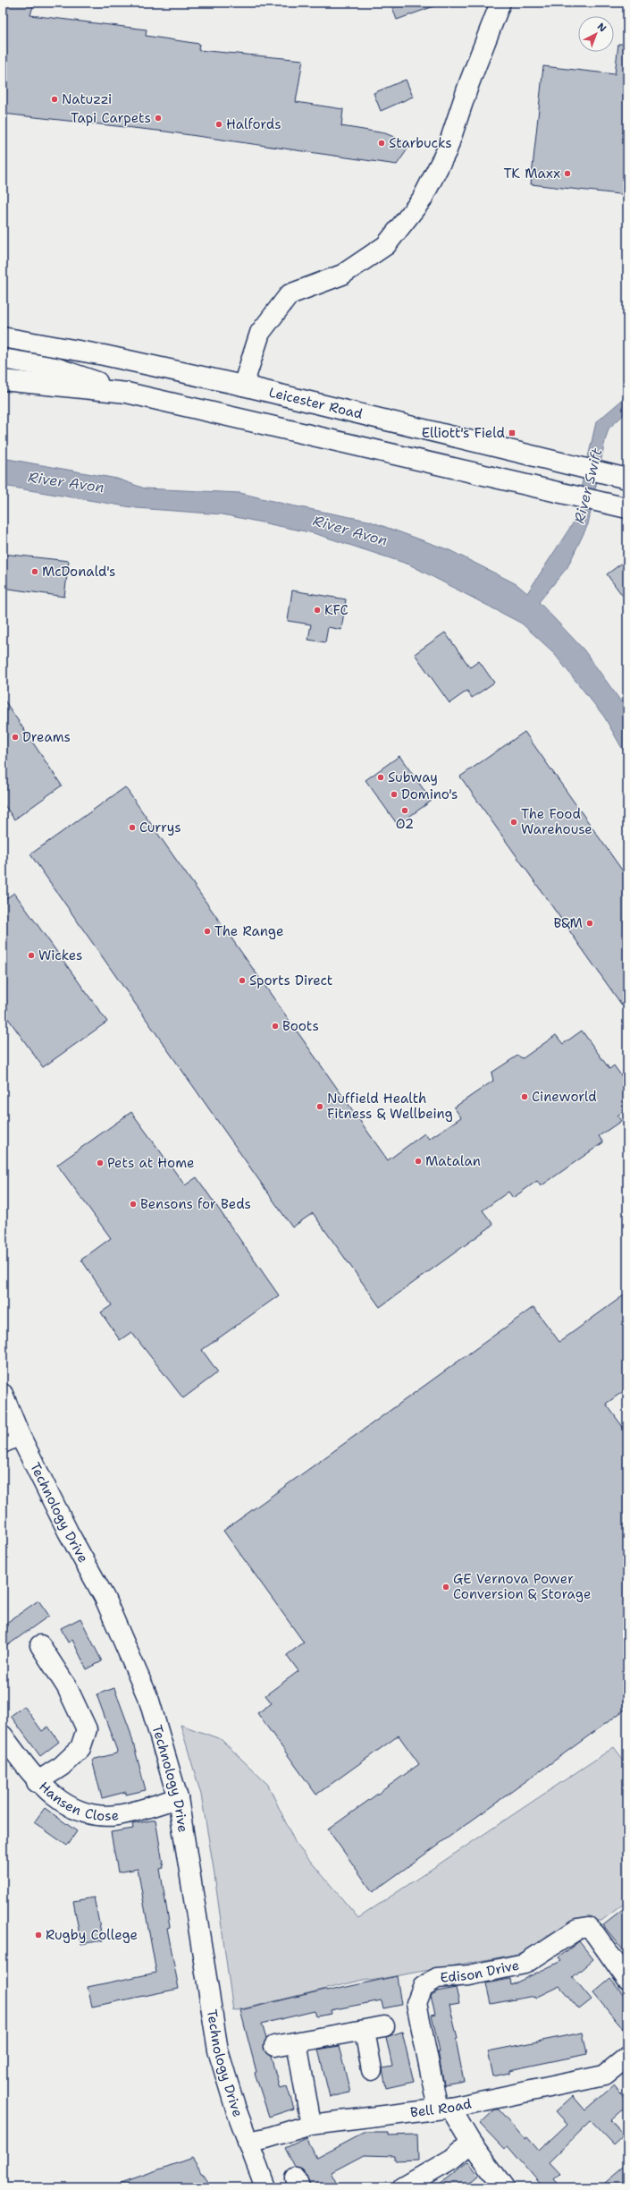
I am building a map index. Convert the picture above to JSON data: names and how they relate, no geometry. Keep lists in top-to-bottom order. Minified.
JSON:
{"streets":{"main road":["Leicester Road","Technology Drive","Hansen Close","Edison Drive","Bell Road"]},"crossings":[["Technology Drive","Hansen Close"],["Technology Drive","Bell Road"],["Edison Drive","Bell Road"]],"water":["River Avon","River Swift"],"places":{"other":["Natuzzi","Tapi Carpets","Halfords","Starbucks","TK Maxx","McDonald's","KFC","Dreams","Subway","Domino's","O2","The Food Warehouse","Currys","B&M","The Range","Wickes","Sports Direct","Boots","Cineworld","Nuffield Health Fitness & Wellbeing","Matalan","Pets at Home","Bensons for Beds","GE Vernova Power Conversion & Storage","Rugby College"],"transit":["Elliott's Field"]},"north":"top right"}
